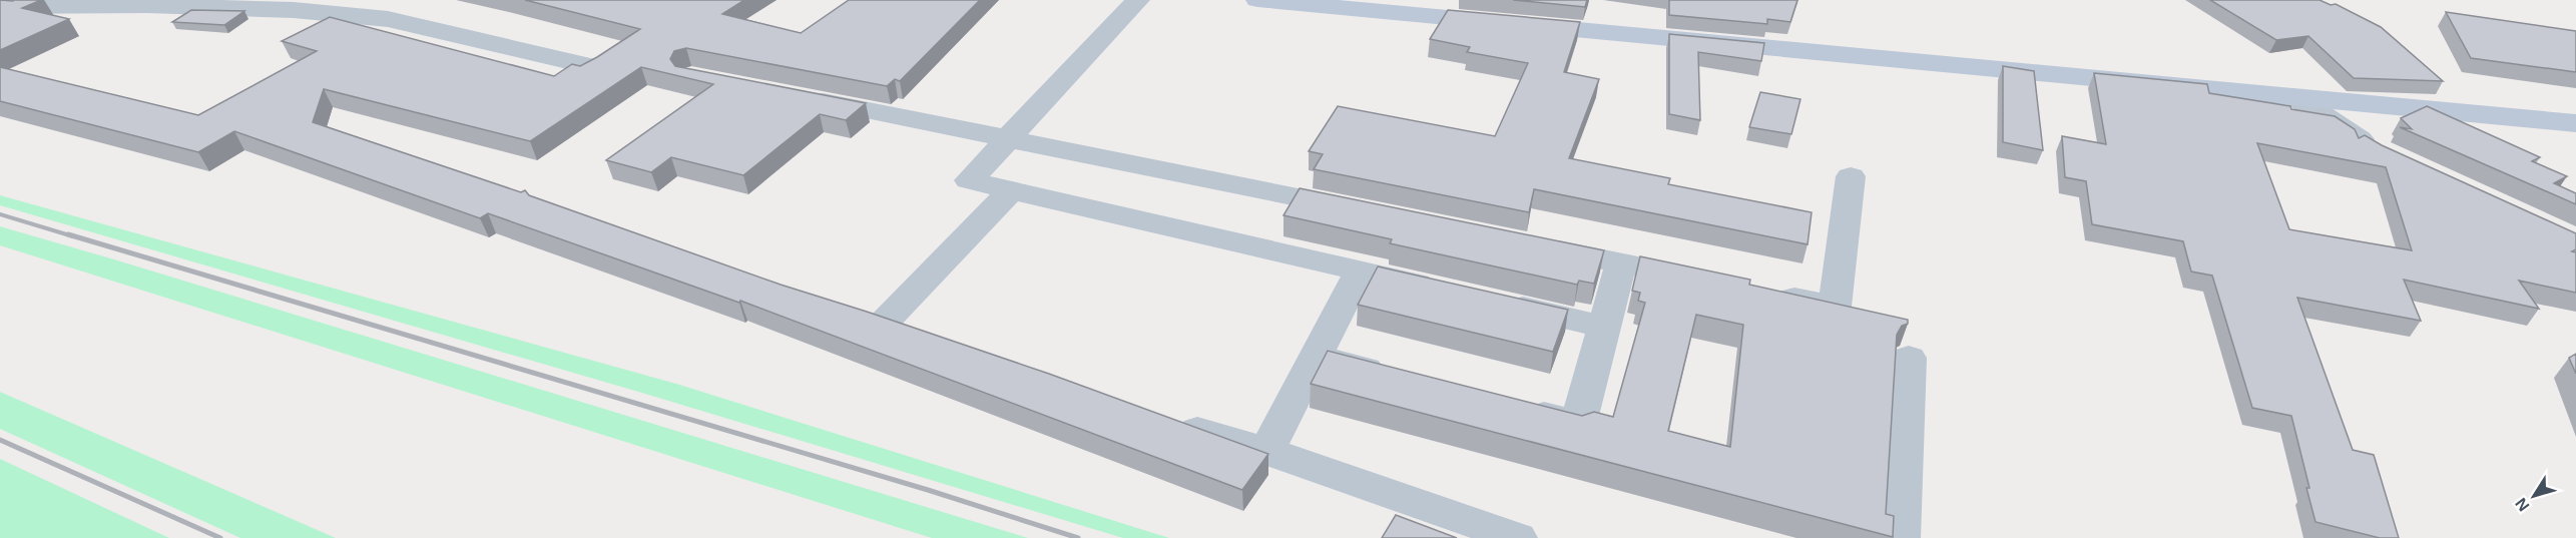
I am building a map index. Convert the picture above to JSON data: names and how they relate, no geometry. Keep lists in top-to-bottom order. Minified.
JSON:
{"north":"bottom left"}
